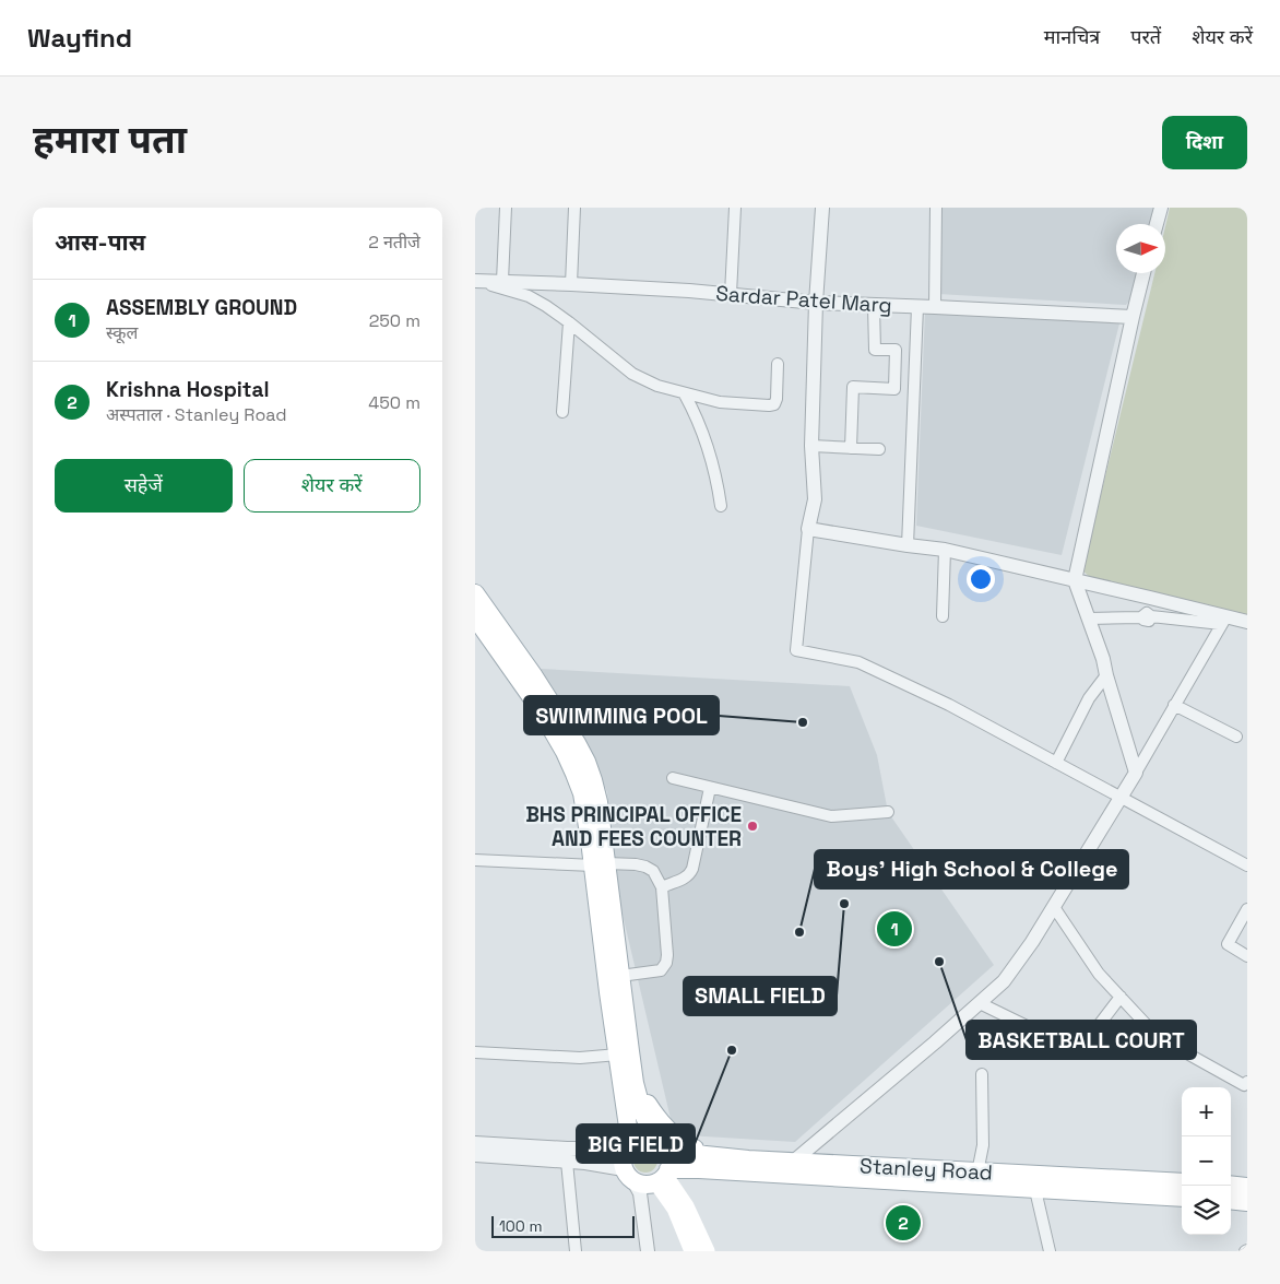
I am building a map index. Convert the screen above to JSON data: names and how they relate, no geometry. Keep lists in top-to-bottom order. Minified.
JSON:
{"streets":{"main road":["Stanley Road"],"street":["Sardar Patel Marg"]},"places":["SWIMMING POOL","BHS PRINCIPAL OFFICE AND FEES COUNTER","SMALL FIELD","Boys' High School & College","BASKETBALL COURT","BIG FIELD"],"scale_bar":"100 m","north":"right","page":{"header":"Wayfind","nav":["मानचित्र","परतें","शेयर करें"],"title":"हमारा पता","buttons":["दिशा",["सहेजें","शेयर करें"]],"heading":["आस-पास","2 नतीजे"],"list":[{"mark":"1","name":"ASSEMBLY GROUND","note":"स्कूल","value":"250 m"},{"mark":"2","name":"Krishna Hospital","note":"अस्पताल · Stanley Road","value":"450 m"}],"pins":["1","2"],"map_buttons":["+","−"],"scale":"100 m"}}
